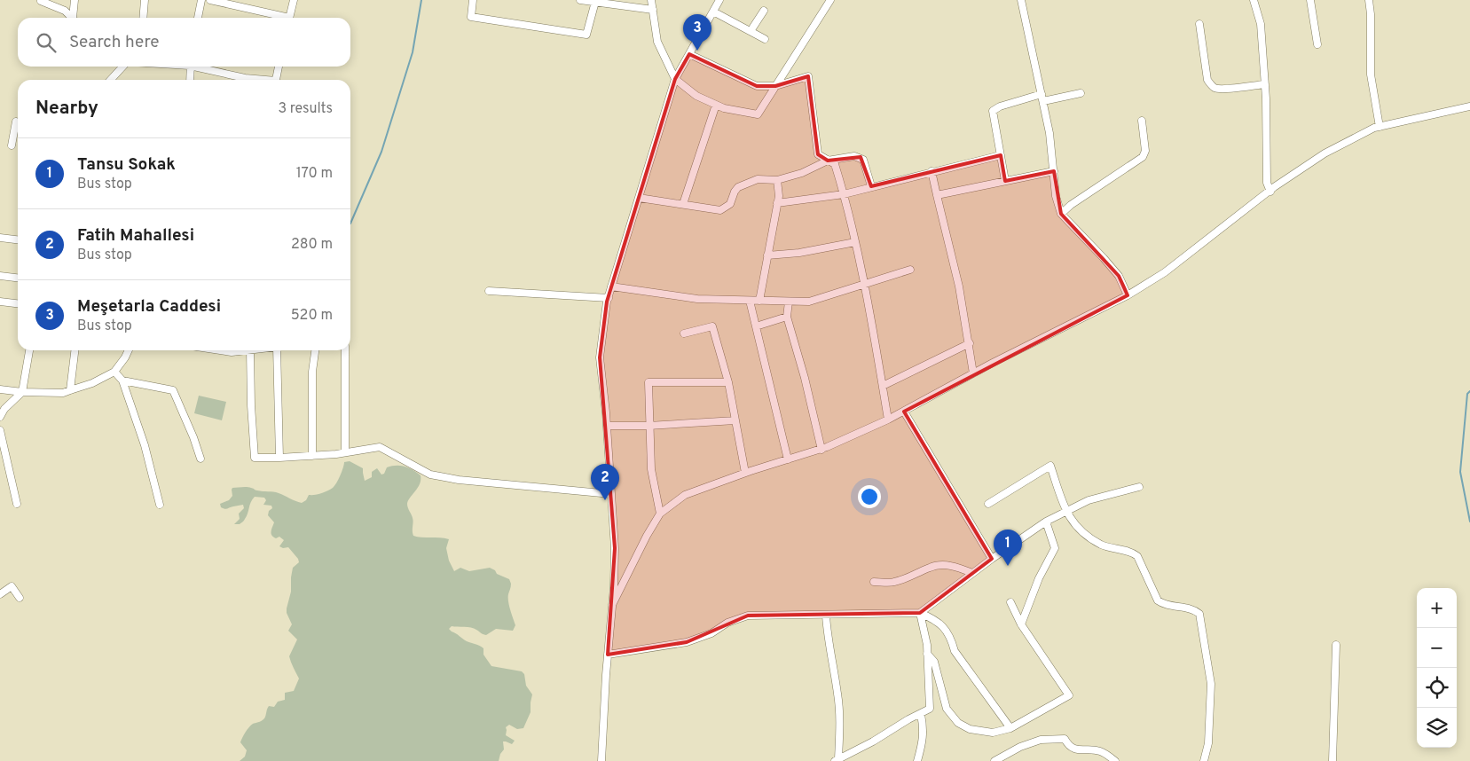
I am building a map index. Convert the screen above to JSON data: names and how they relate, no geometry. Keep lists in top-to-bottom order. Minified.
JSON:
{"page":{"pins":["3","2","1"],"search":"Search here","heading":["Nearby","3 results"],"list":[{"mark":"1","name":"Tansu Sokak","note":"Bus stop","value":"170 m"},{"mark":"2","name":"Fatih Mahallesi","note":"Bus stop","value":"280 m"},{"mark":"3","name":"Meşetarla Caddesi","note":"Bus stop","value":"520 m"}],"map_buttons":["+","−"]}}
